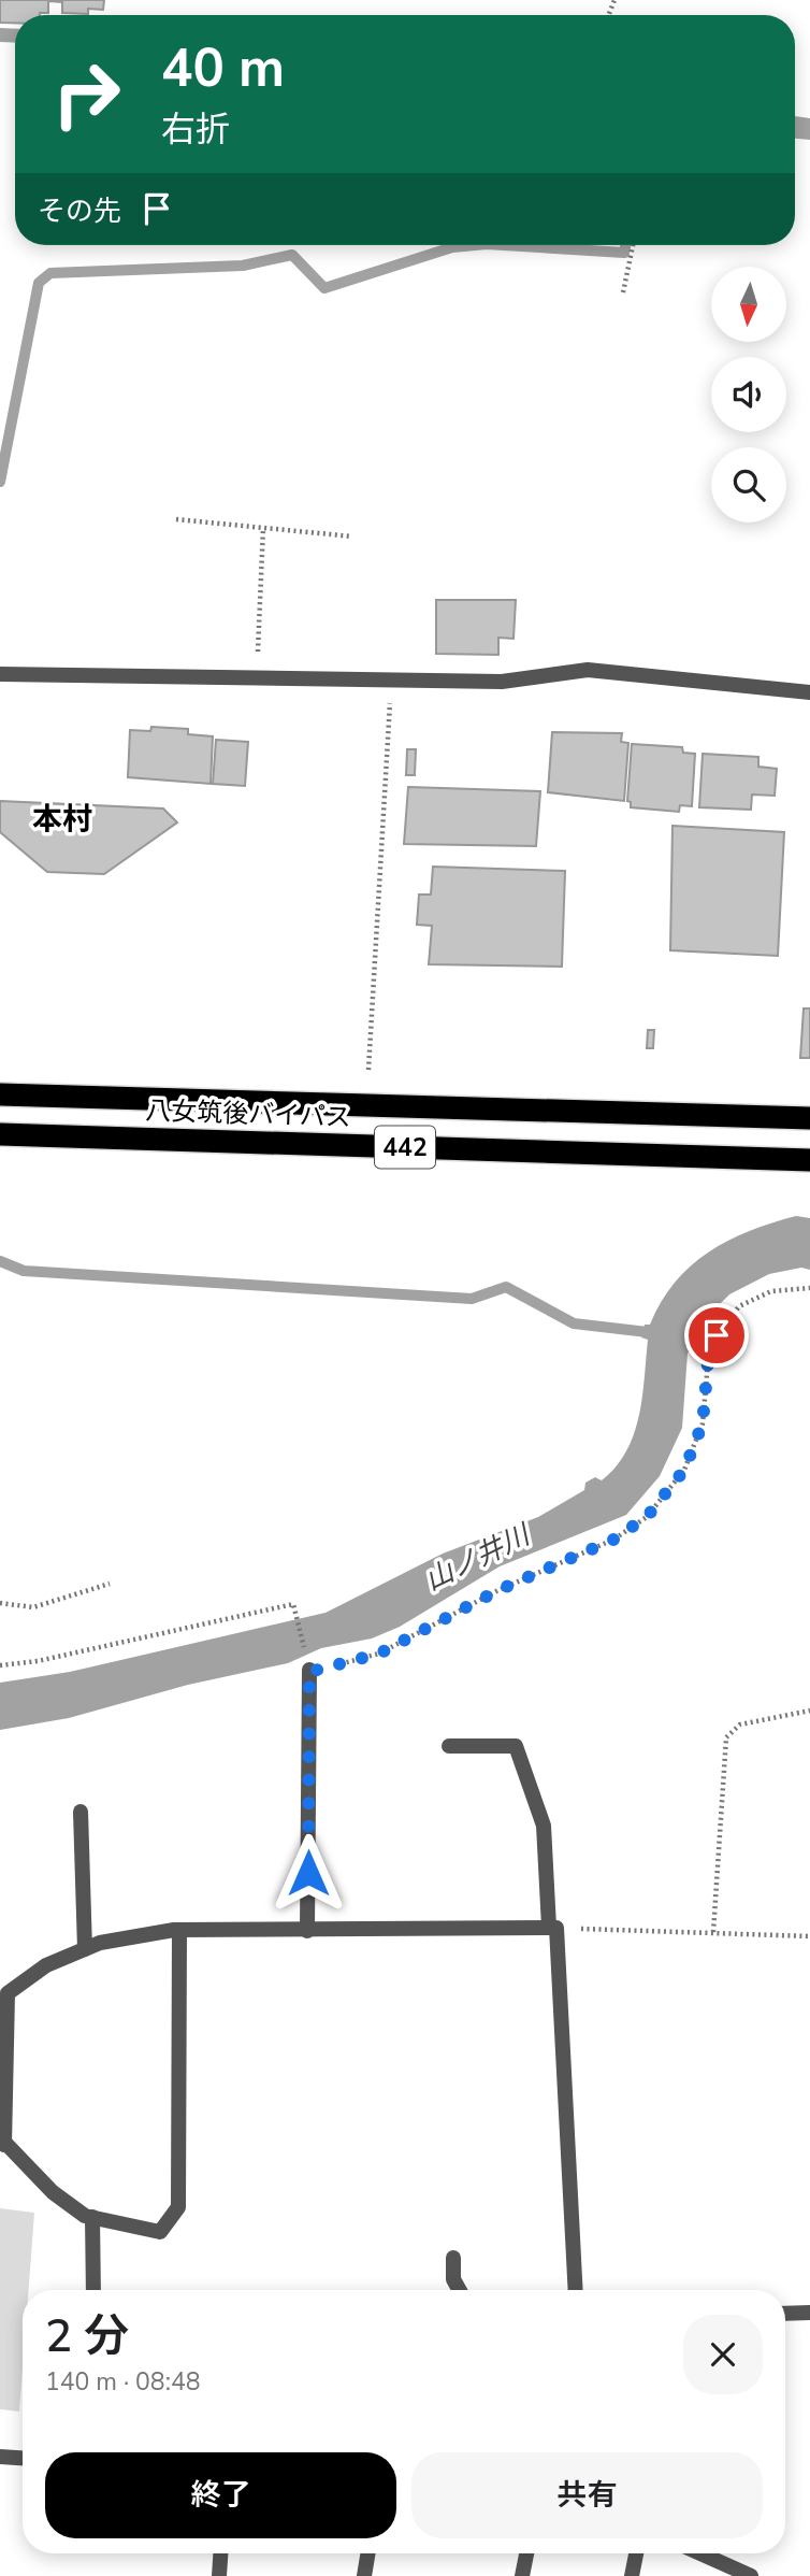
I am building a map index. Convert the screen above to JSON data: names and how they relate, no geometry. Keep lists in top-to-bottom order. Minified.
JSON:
{"streets":{"highway":["八女筑後バイパス","442"]},"districts":["本村"],"water":["山ノ井川"],"north":"bottom","page":{"turn":["40 m","右折"],"then":"その先","heading":["2 分","140 m · 08:48"],"buttons":["終了","共有"]}}
